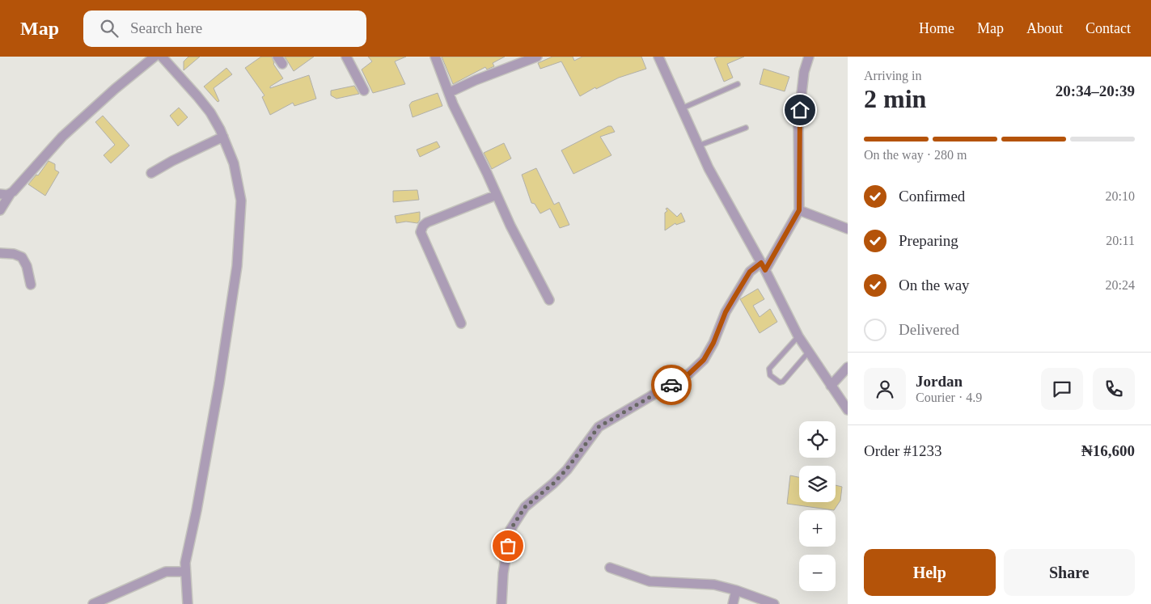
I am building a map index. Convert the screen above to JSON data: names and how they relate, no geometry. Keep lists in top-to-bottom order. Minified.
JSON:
{"page":{"header":"Map","search":"Search here","nav":["Home","Map","About","Contact"],"heading":["2 min","Arriving in","20:34–20:39"],"panel":["Jordan","Courier · 4.9","Order #1233","₦16,600"],"bar":"On the way · 280 m","list":[["Confirmed","20:10"],["Preparing","20:11"],["On the way","20:24"],"Delivered"],"map_buttons":["+","−"],"buttons":["Help","Share"]}}
